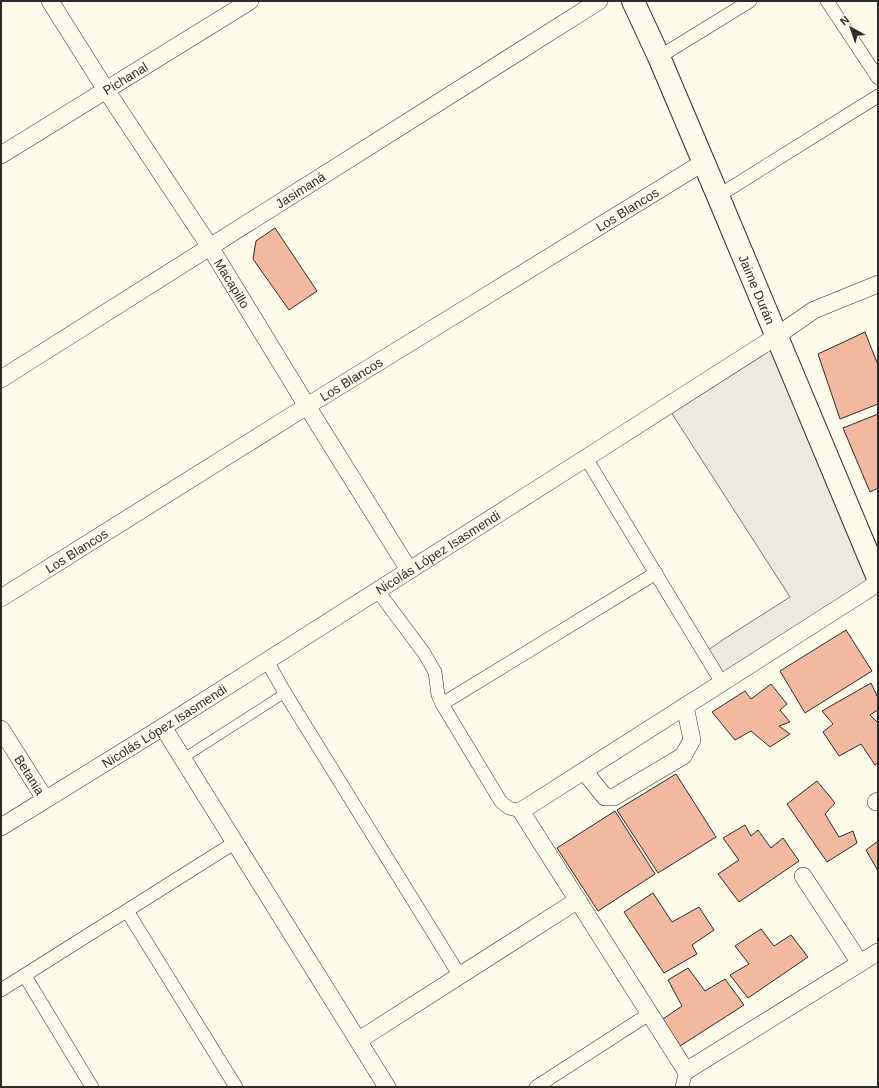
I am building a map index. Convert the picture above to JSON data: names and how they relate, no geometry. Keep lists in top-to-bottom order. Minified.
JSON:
{"streets":{"street":["Pichanal","Jasimaná","Los Blancos","Macapillo","Jaime Durán","Nicolás López Isasmendi","Betania"]},"crossings":[["Pichanal","Macapillo"],["Jasimaná","Macapillo"],["Los Blancos","Macapillo"],["Los Blancos","Jaime Durán"],["Macapillo","Nicolás López Isasmendi"],["Jaime Durán","Nicolás López Isasmendi"],["Nicolás López Isasmendi","Betania"]],"north":"top left"}
